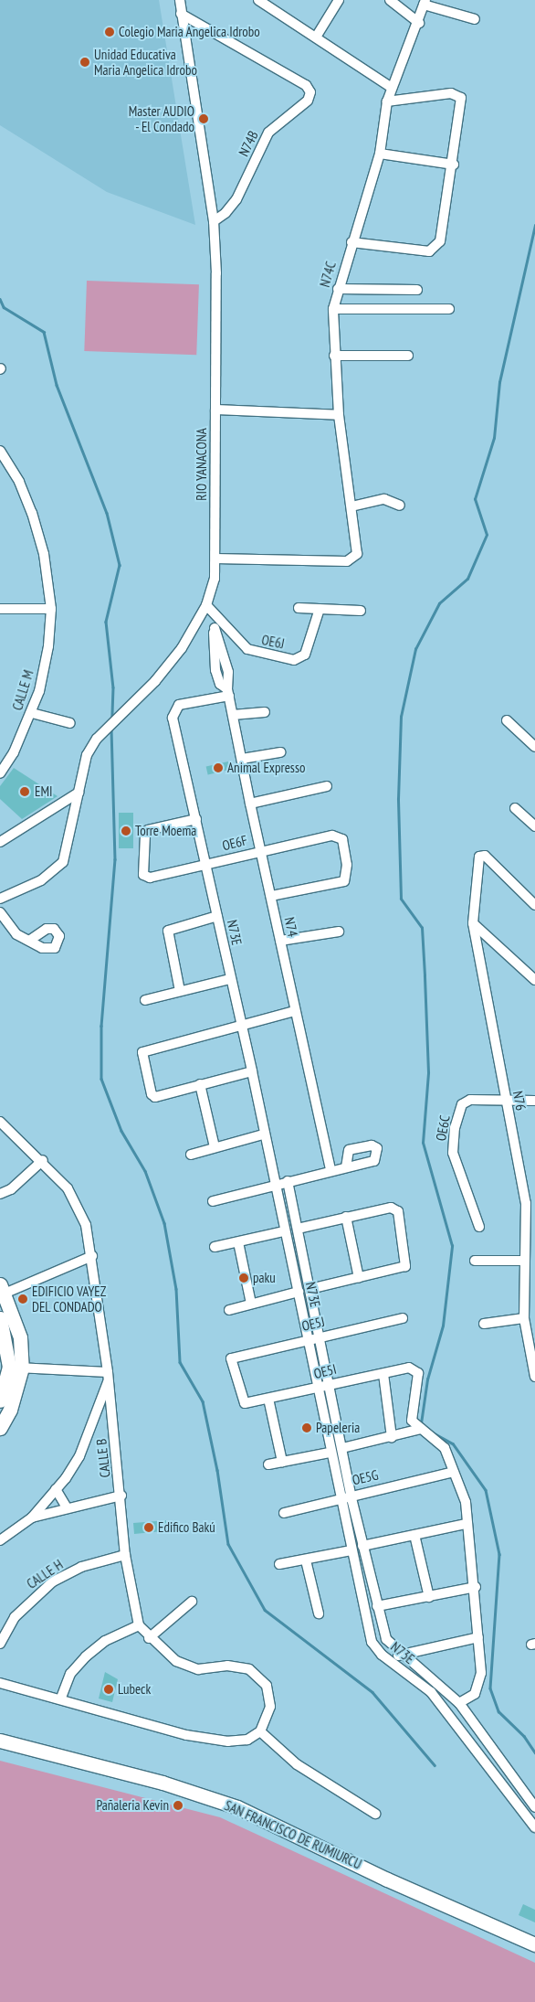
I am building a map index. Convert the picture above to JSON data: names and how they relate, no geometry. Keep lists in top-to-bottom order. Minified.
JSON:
{"streets":{"main road":["SAN FRANCISCO DE RUMIURCU"],"street":["N74B","N74C","RIO YANACONA","OE6J","CALLE M","OE6F","N74","N73E","N76","OE6C","OE5J","OE5I","CALLE B","OE5G","CALLE H"]},"crossings":[["N74B","RIO YANACONA"],["N74C","RIO YANACONA"],["RIO YANACONA","OE6J"],["OE6F","N74"],["OE6F","N73E"],["N74","N73E"],["N73E","OE5J"],["N73E","OE5I"],["N73E","OE5G"],["N76","OE6C"],["OE5J","OE5I"],["CALLE B","CALLE H"]],"places":["Colegio Maria Angelica Idrobo","Unidad Educativa Maria Angelica Idrobo","Master AUDIO - El Condado","Animal Expresso","EMI","Torre Moema","paku","EDIFICIO VAYEZ DEL CONDADO","Papeleria","Edifico Bakú","Lubeck","Pañaleria Kevin"]}
